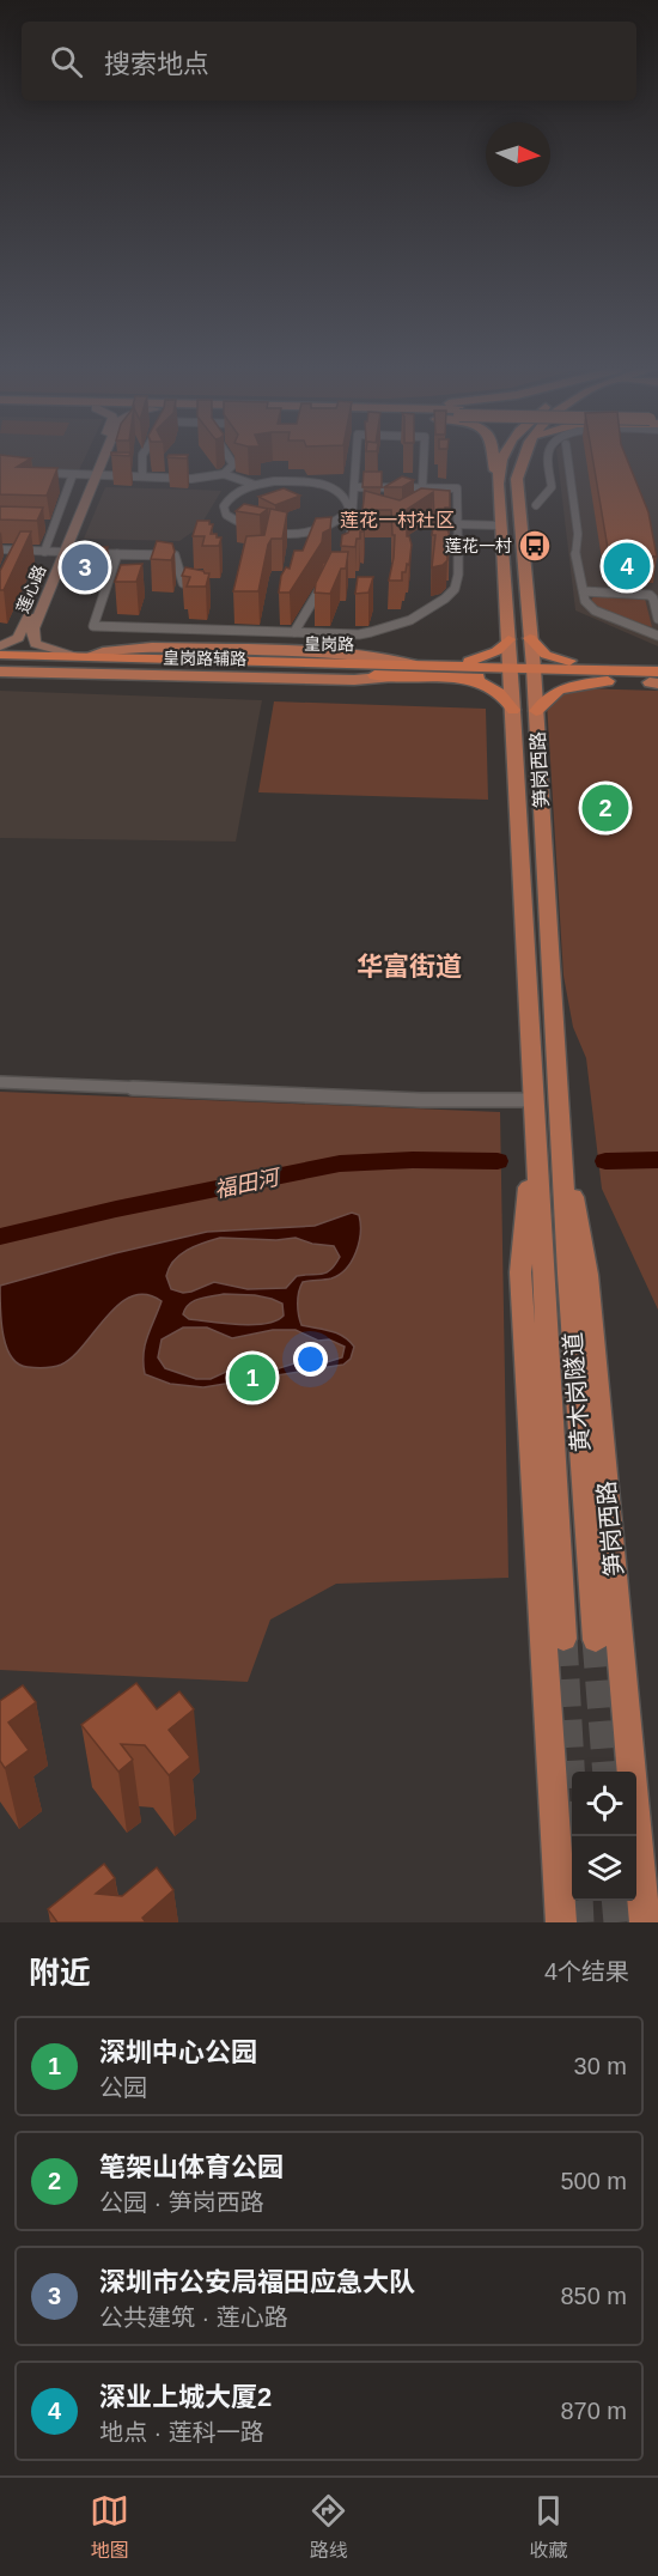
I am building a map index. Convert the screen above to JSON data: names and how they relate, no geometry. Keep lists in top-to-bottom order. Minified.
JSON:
{"streets":{"highway":["皇岗路"],"main road":["莲心路","皇岗路辅路","笋岗西路","黄木岗隧道"]},"crossings":[["莲心路","皇岗路"],["皇岗路","皇岗路辅路"],["皇岗路","笋岗西路"],["笋岗西路","黄木岗隧道"]],"districts":["莲花一村社区","华富街道"],"water":["福田河"],"places":{"bus stop":["莲花一村"]},"north":"right","page":{"search":"搜索地点","pins":["4","3","2","1"],"heading":["附近","4个结果"],"list":[{"mark":"1","name":"深圳中心公园","note":"公园","value":"30 m"},{"mark":"2","name":"笔架山体育公园","note":"公园 · 笋岗西路","value":"500 m"},{"mark":"3","name":"深圳市公安局福田应急大队","note":"公共建筑 · 莲心路","value":"850 m"},{"mark":"4","name":"深业上城大厦2","note":"地点 · 莲科一路","value":"870 m"}],"nav":["地图","路线","收藏"]}}
